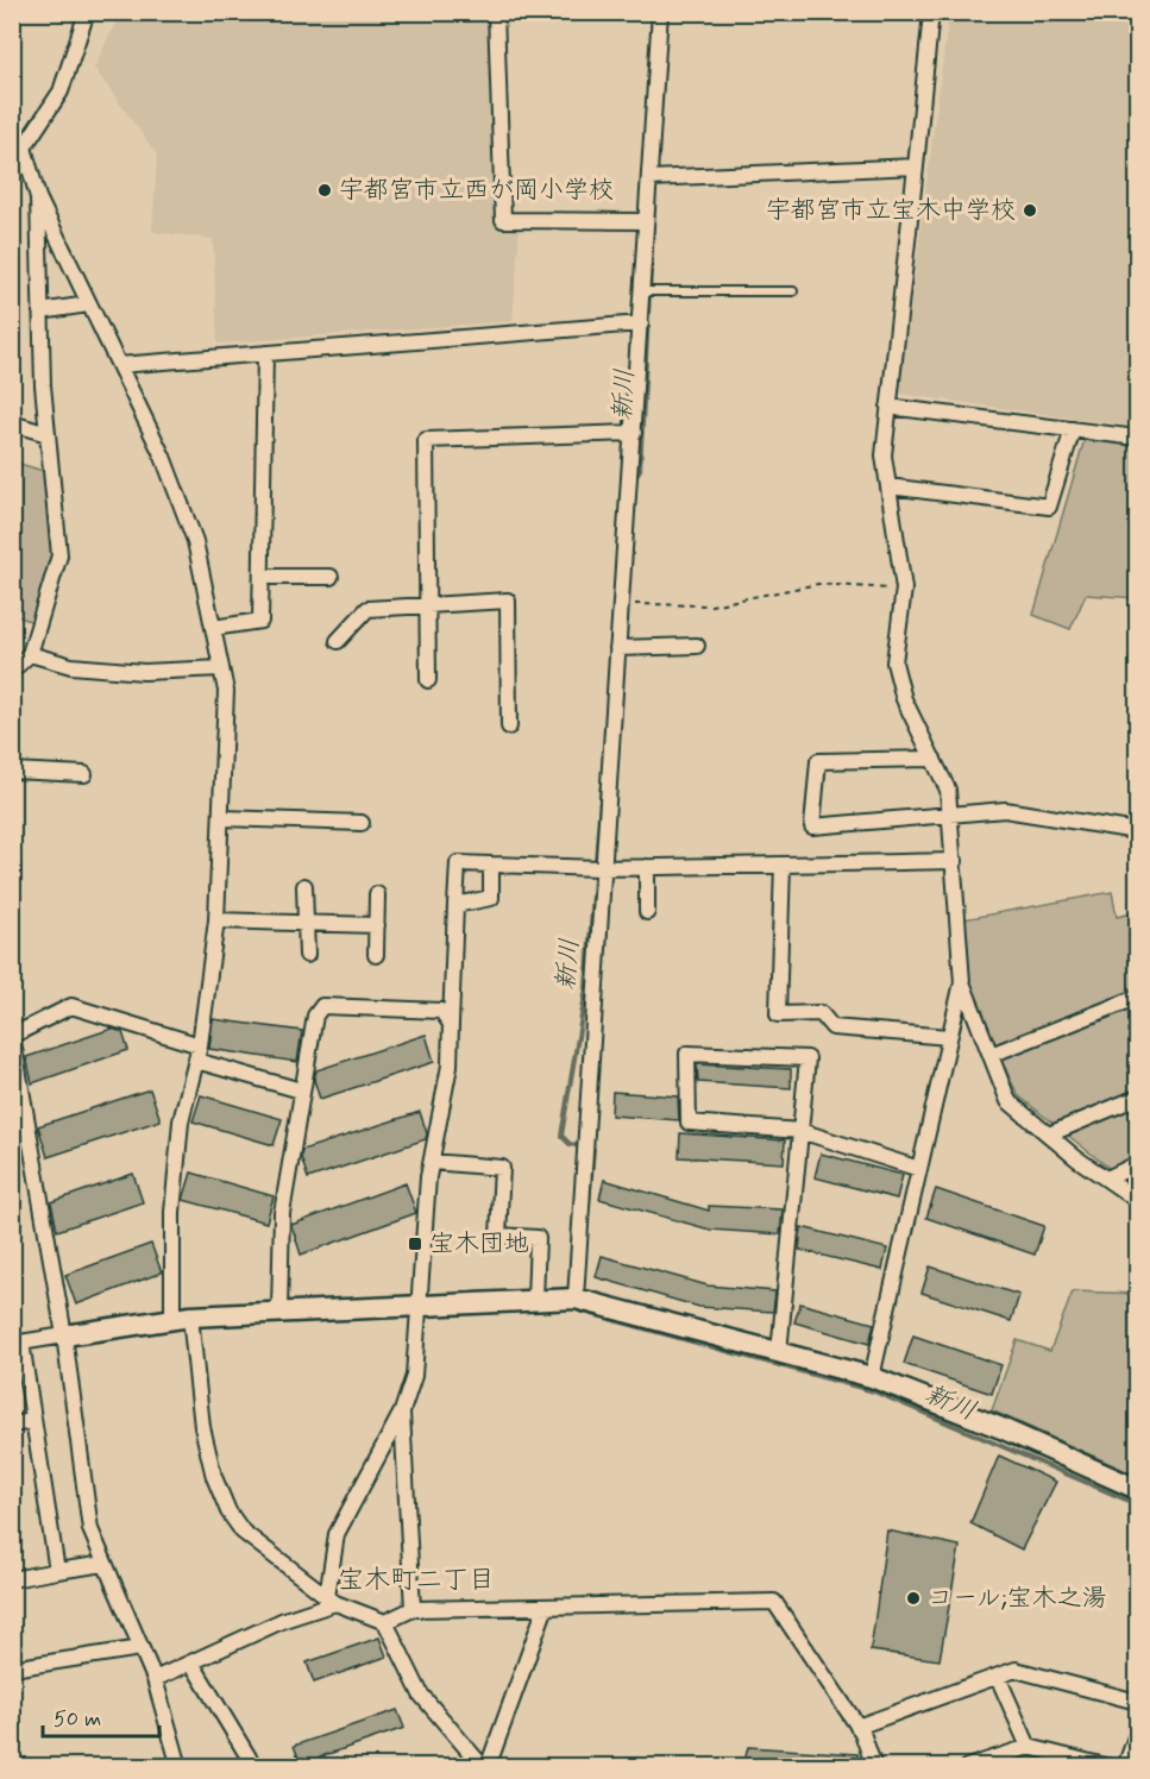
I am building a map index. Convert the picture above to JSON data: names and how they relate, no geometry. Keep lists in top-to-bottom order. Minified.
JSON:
{"districts":["宝木町二丁目"],"water":["新川"],"places":{"other":["宇都宮市立西が岡小学校","宇都宮市立宝木中学校","コール;宝木之湯"],"transit":["宝木団地"]},"scale_bar":"50 m"}
